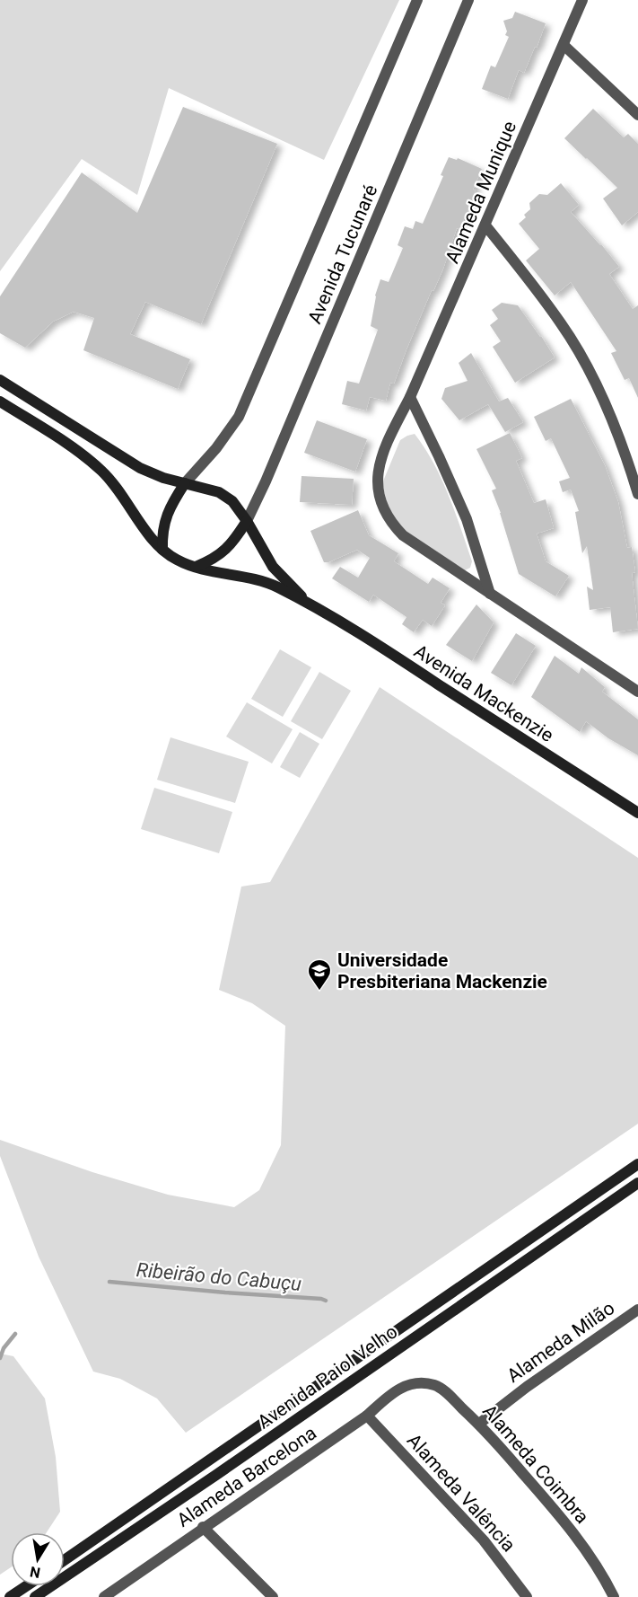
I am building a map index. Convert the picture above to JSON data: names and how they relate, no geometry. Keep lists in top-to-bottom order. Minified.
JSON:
{"streets":{"main road":["Avenida Mackenzie","Avenida Paiol Velho"],"street":["Alameda Munique","Avenida Tucunaré","Alameda Milão","Alameda Coimbra","Alameda Barcelona","Alameda Valência"]},"crossings":[["Avenida Tucunaré","Avenida Mackenzie"],["Alameda Milão","Alameda Coimbra"],["Alameda Coimbra","Alameda Barcelona"],["Alameda Barcelona","Alameda Valência"]],"water":["Ribeirão do Cabuçu"],"places":{"school or university":["Universidade Presbiteriana Mackenzie"]},"north":"bottom"}
